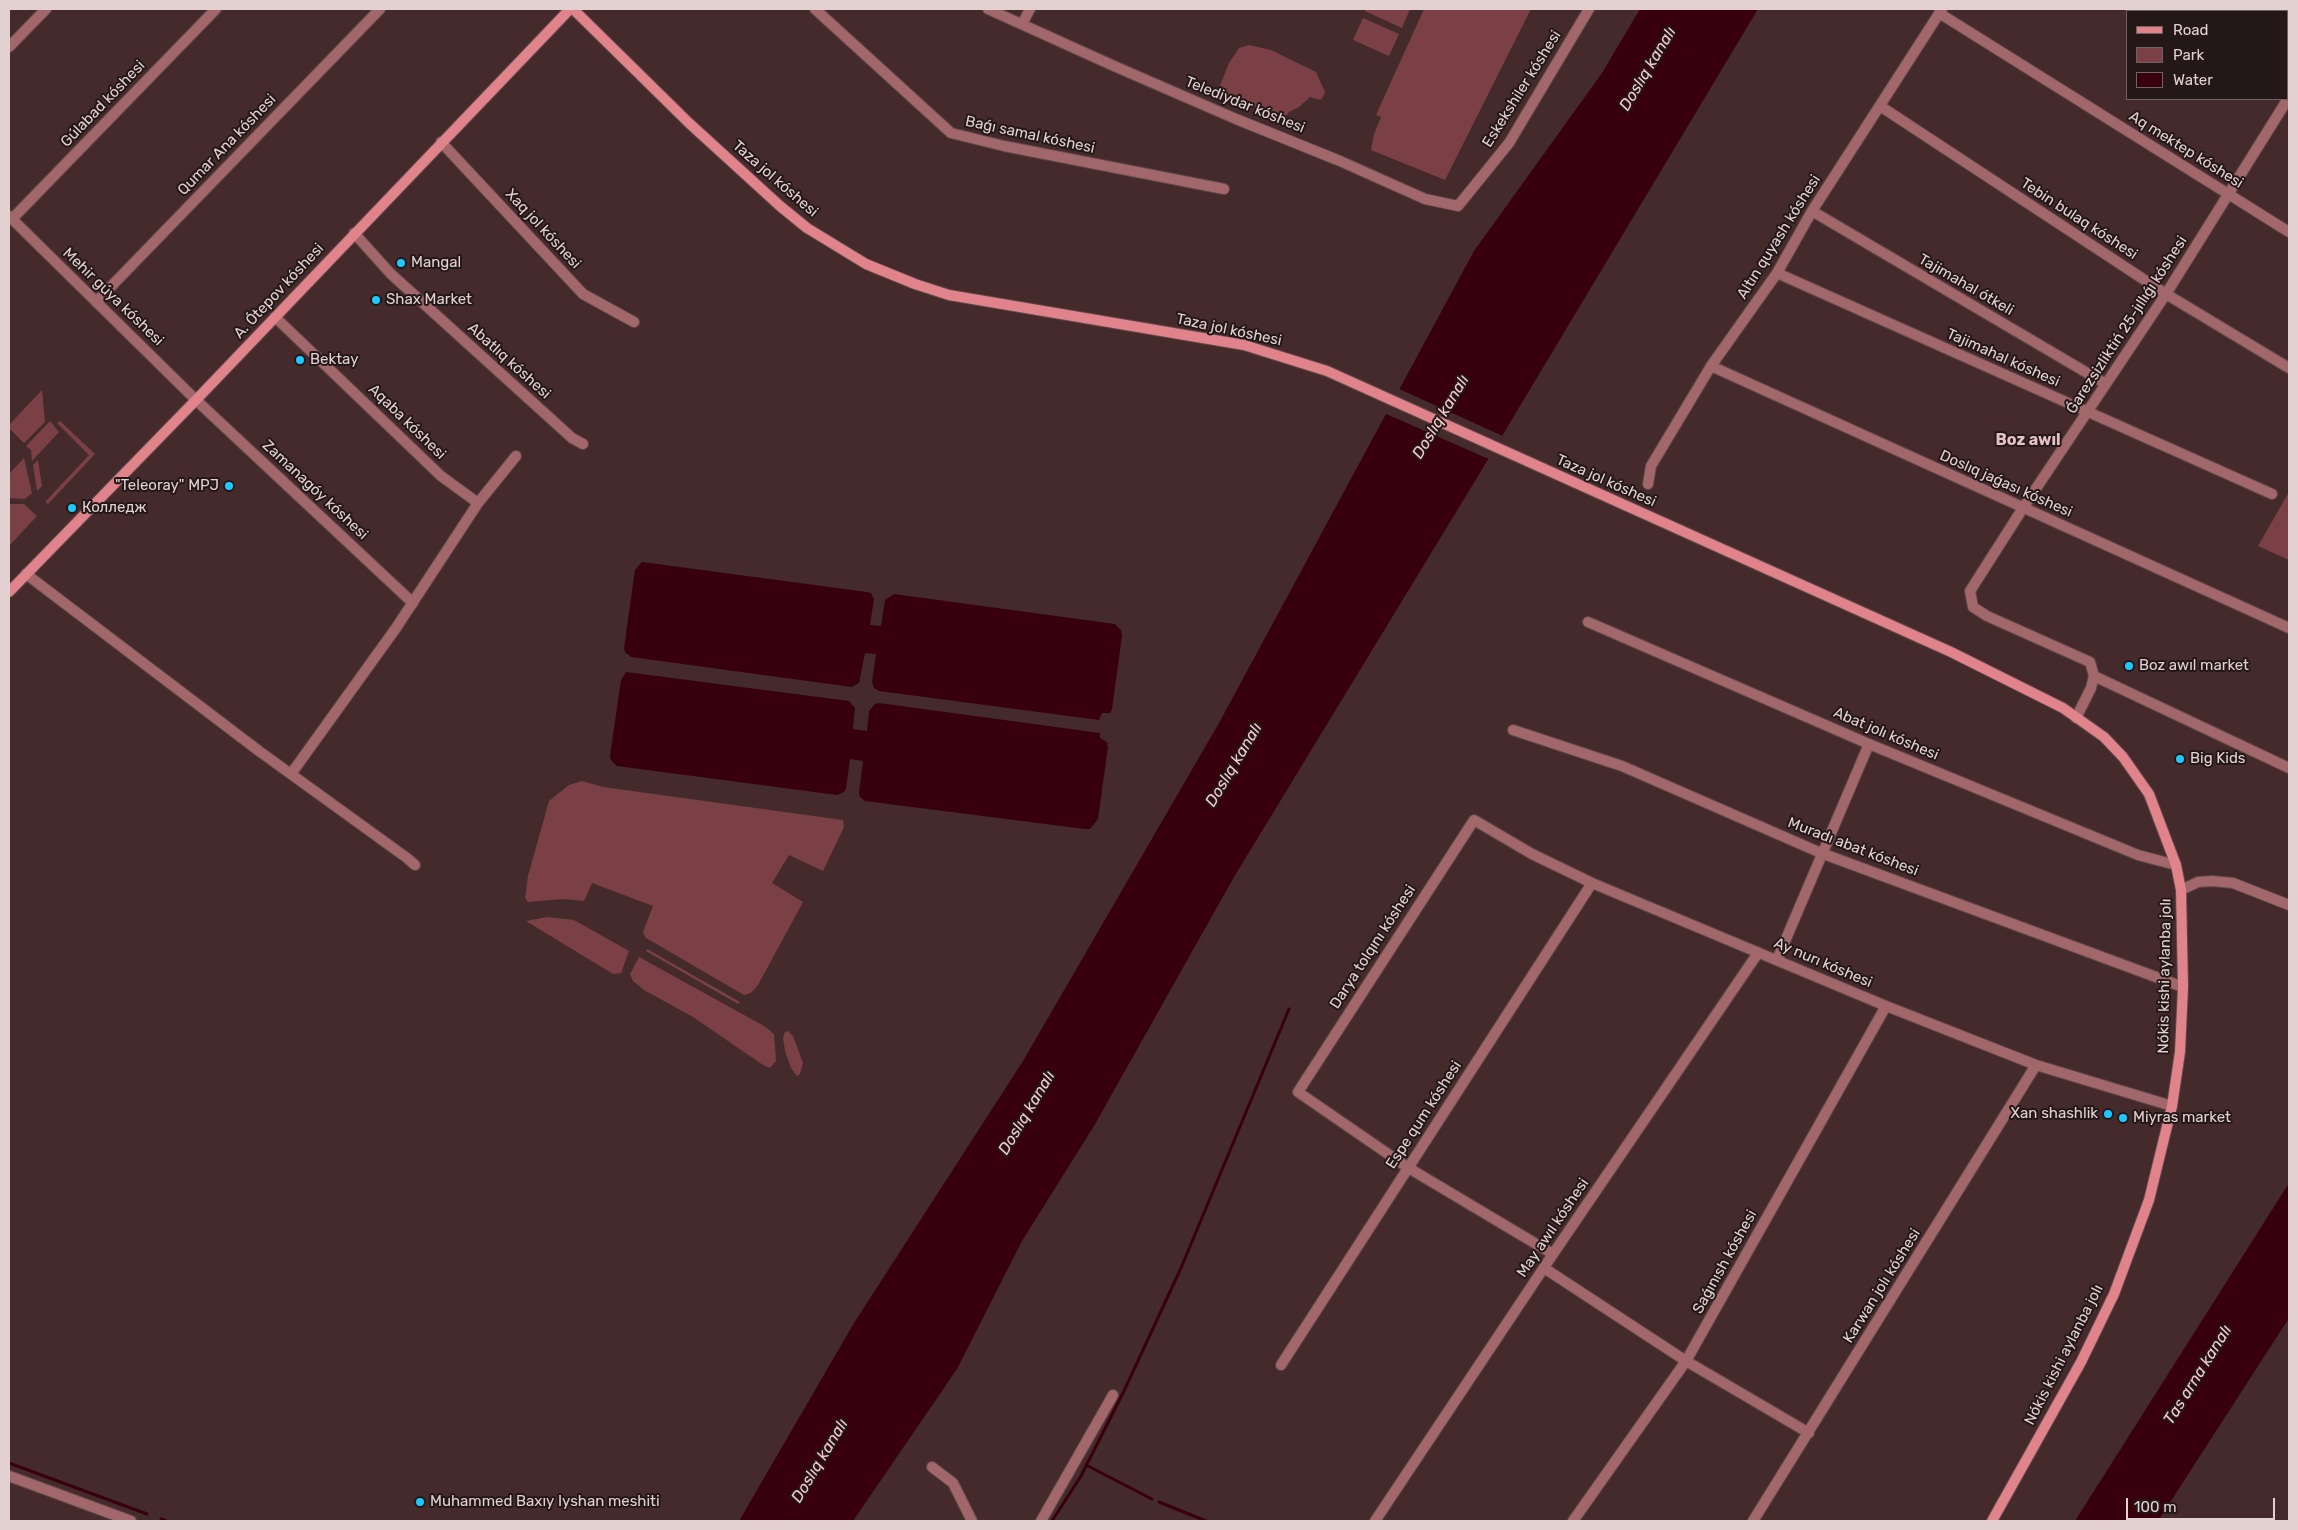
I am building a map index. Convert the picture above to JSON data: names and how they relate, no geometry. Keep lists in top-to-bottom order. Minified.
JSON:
{"streets":{"main road":["Taza jol kóshesi","A. Ótepov kóshesi","Nókis kishi aylanba jolı"],"street":["Eskekshiler kóshesi","Gúlabad kóshesi","Telediydar kóshesi","Baǵı samal kóshesi","Qumar Ana kóshesi","Aq mektep kóshesi","Tebin bulaq kóshesi","Xaq jol kóshesi","Altın quyash kóshesi","Tajimahal ótkeli","Mehir gúyа kóshesi","Ǵarezsizliktiń 25-jıllıǵı kóshesi","Tajimahal kóshesi","Abatlıq kóshesi","Aqaba kóshesi","Doslıq jaǵası kóshesi","Zamanagóy kóshesi","Abat jolı kóshesi","Muradı abat kóshesi","Darya tolqını kóshesi","Ay nurı kóshesi","Espe qum kóshesi","May awıl kóshesi","Saǵınısh kóshesi","Karwan jolı kóshesi"]},"crossings":[["Eskekshiler kóshesi","Telediydar kóshesi"],["Gúlabad kóshesi","Mehir gúyа kóshesi"],["Qumar Ana kóshesi","Mehir gúyа kóshesi"],["Aq mektep kóshesi","Altın quyash kóshesi"],["Aq mektep kóshesi","Ǵarezsizliktiń 25-jıllıǵı kóshesi"],["Taza jol kóshesi","A. Ótepov kóshesi"],["Taza jol kóshesi","Nókis kishi aylanba jolı"],["Tebin bulaq kóshesi","Altın quyash kóshesi"],["Tebin bulaq kóshesi","Ǵarezsizliktiń 25-jıllıǵı kóshesi"],["Xaq jol kóshesi","A. Ótepov kóshesi"],["Altın quyash kóshesi","Tajimahal ótkeli"],["Altın quyash kóshesi","Tajimahal kóshesi"],["Altın quyash kóshesi","Doslıq jaǵası kóshesi"],["Tajimahal ótkeli","Ǵarezsizliktiń 25-jıllıǵı kóshesi"],["A. Ótepov kóshesi","Mehir gúyа kóshesi"],["A. Ótepov kóshesi","Abatlıq kóshesi"],["A. Ótepov kóshesi","Aqaba kóshesi"],["A. Ótepov kóshesi","Zamanagóy kóshesi"],["Mehir gúyа kóshesi","Zamanagóy kóshesi"],["Ǵarezsizliktiń 25-jıllıǵı kóshesi","Tajimahal kóshesi"],["Ǵarezsizliktiń 25-jıllıǵı kóshesi","Doslıq jaǵası kóshesi"],["Abat jolı kóshesi","Nókis kishi aylanba jolı"],["Muradı abat kóshesi","Nókis kishi aylanba jolı"],["Darya tolqını kóshesi","Ay nurı kóshesi"],["Darya tolqını kóshesi","Espe qum kóshesi"],["Ay nurı kóshesi","Nókis kishi aylanba jolı"],["Ay nurı kóshesi","Espe qum kóshesi"],["Ay nurı kóshesi","May awıl kóshesi"],["Ay nurı kóshesi","Saǵınısh kóshesi"],["Ay nurı kóshesi","Karwan jolı kóshesi"]],"districts":["Boz awıl"],"water":["Doslıq kanalı","Tas arna kanalı"],"places":["Mangal","Shax Market","Bektay","\"Teleoray\" MPJ","Колледж","Boz awıl market","Big Kids","Xan shashlik","Miyras market","Muhammed Baxıy Iyshan meshiti"],"legend":["Road","Park","Water"],"scale_bar":"100 m"}
